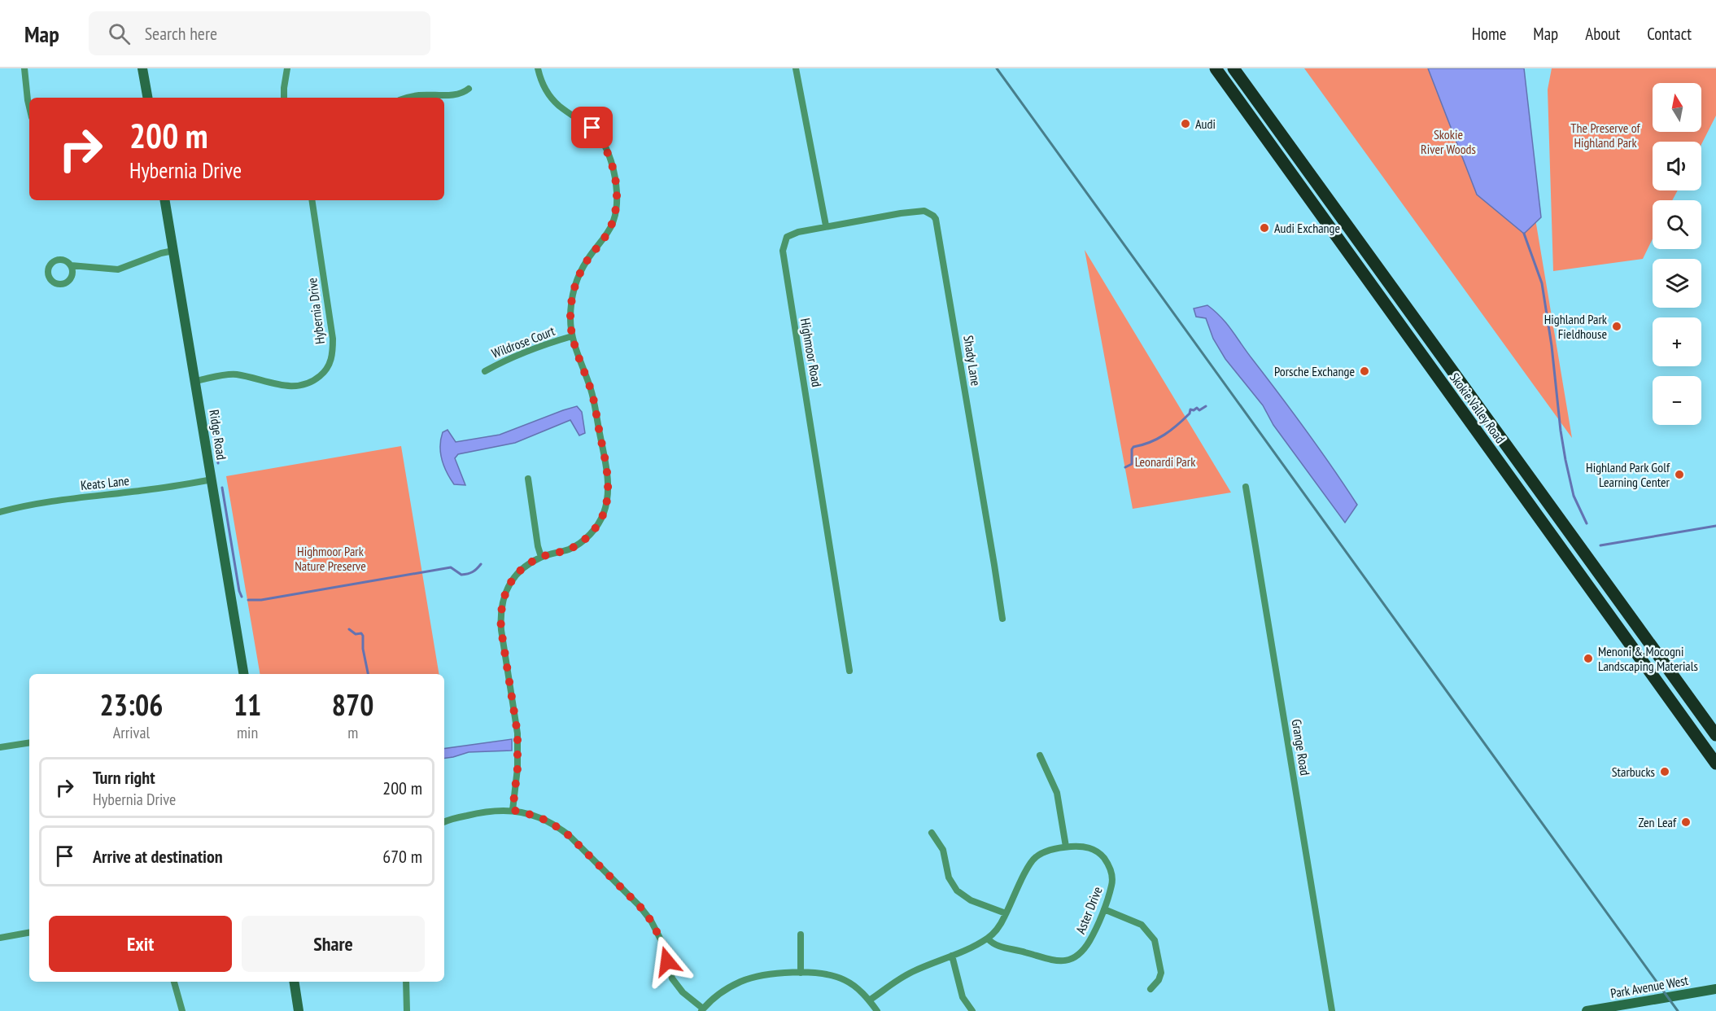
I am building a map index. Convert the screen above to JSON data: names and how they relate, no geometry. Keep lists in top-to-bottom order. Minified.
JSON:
{"streets":{"highway":["Skokie Valley Road"],"street":["Hybernia Drive","Wildrose Court","Highmoor Road","Shady Lane","Ridge Road","Keats Lane","Grange Road","Aster Drive","Park Avenue West"]},"crossings":[["Hybernia Drive","Ridge Road"],["Highmoor Road","Shady Lane"],["Ridge Road","Keats Lane"]],"parks":["The Preserve of Highland Park","Skokie River Woods","Leonardi Park","Highmoor Park Nature Preserve"],"places":["Audi","Audi Exchange","Highland Park Fieldhouse","Porsche Exchange","Highland Park Golf Learning Center","Menoni & Mocogni Landscaping Materials","Starbucks","Zen Leaf"],"north":"top","page":{"header":"Map","search":"Search here","nav":["Home","Map","About","Contact"],"map_buttons":["+","−"],"turn":["200 m","Hybernia Drive"],"eta":["23:06","Arrival","11","min","870","m"],"list":[{"name":"Turn right","note":"Hybernia Drive","value":"200 m"},{"name":"Arrive at destination","value":"670 m"}],"buttons":["Exit","Share"]}}
